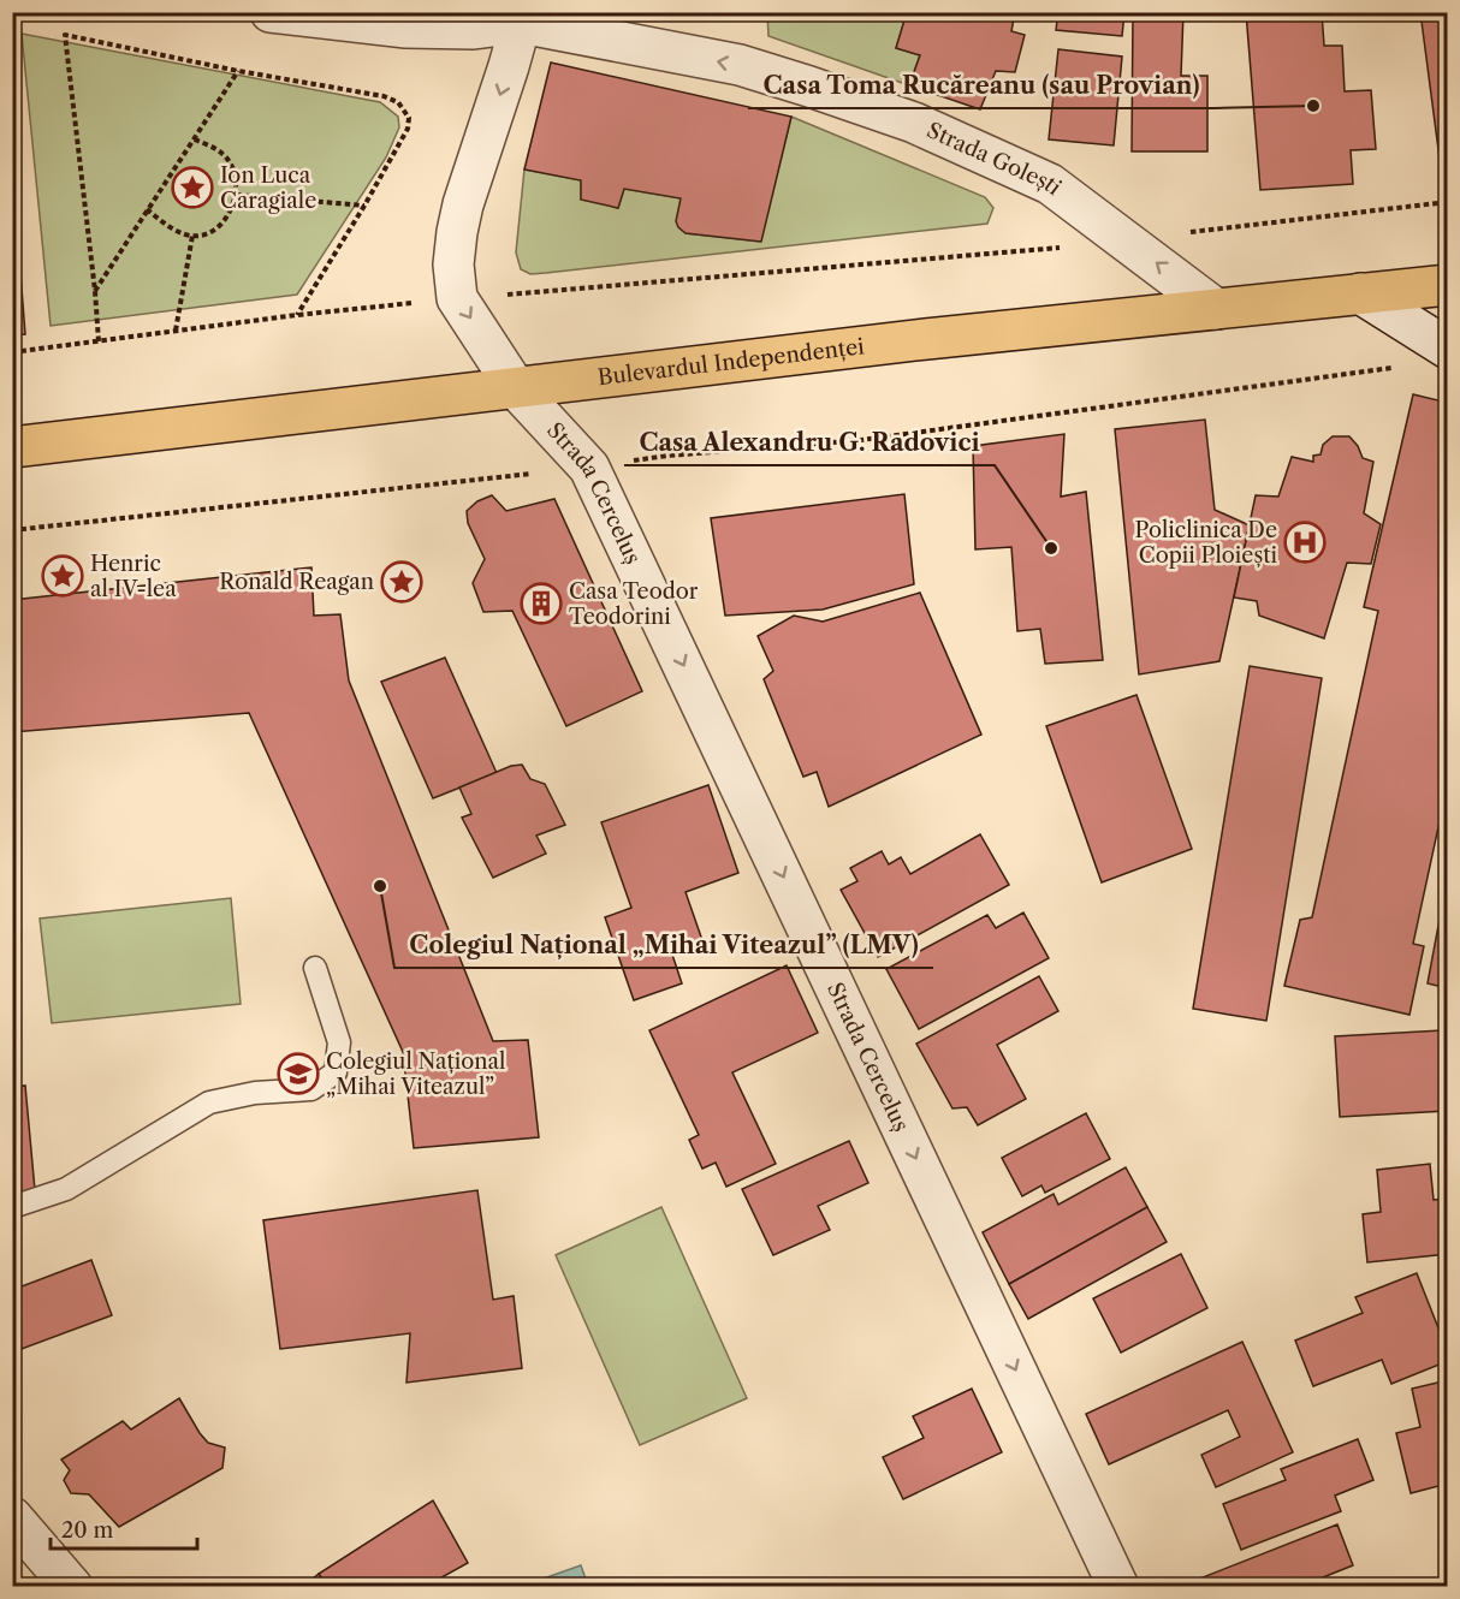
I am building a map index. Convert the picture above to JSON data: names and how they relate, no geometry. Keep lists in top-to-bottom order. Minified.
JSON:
{"streets":{"main road":["Bulevardul Independenței"],"street":["Strada Golești","Strada Cerceluș"]},"crossings":[["Strada Golești","Bulevardul Independenței"],["Bulevardul Independenței","Strada Cerceluș"]],"one_way":["Strada Golești","Strada Cerceluș"],"places":{"other":["Casa Toma Rucăreanu (sau Provian)","Casa Alexandru G. Radovici","Colegiul Național „Mihai Viteazul” (LMV)"],"place":["Ion Luca Caragiale","Henric al IV-lea","Ronald Reagan"],"hospital":["Policlinica De Copii Ploiești"],"building":["Casa Teodor Teodorini"],"school or university":["Colegiul Național „Mihai Viteazul”"]},"scale_bar":"20 m"}
